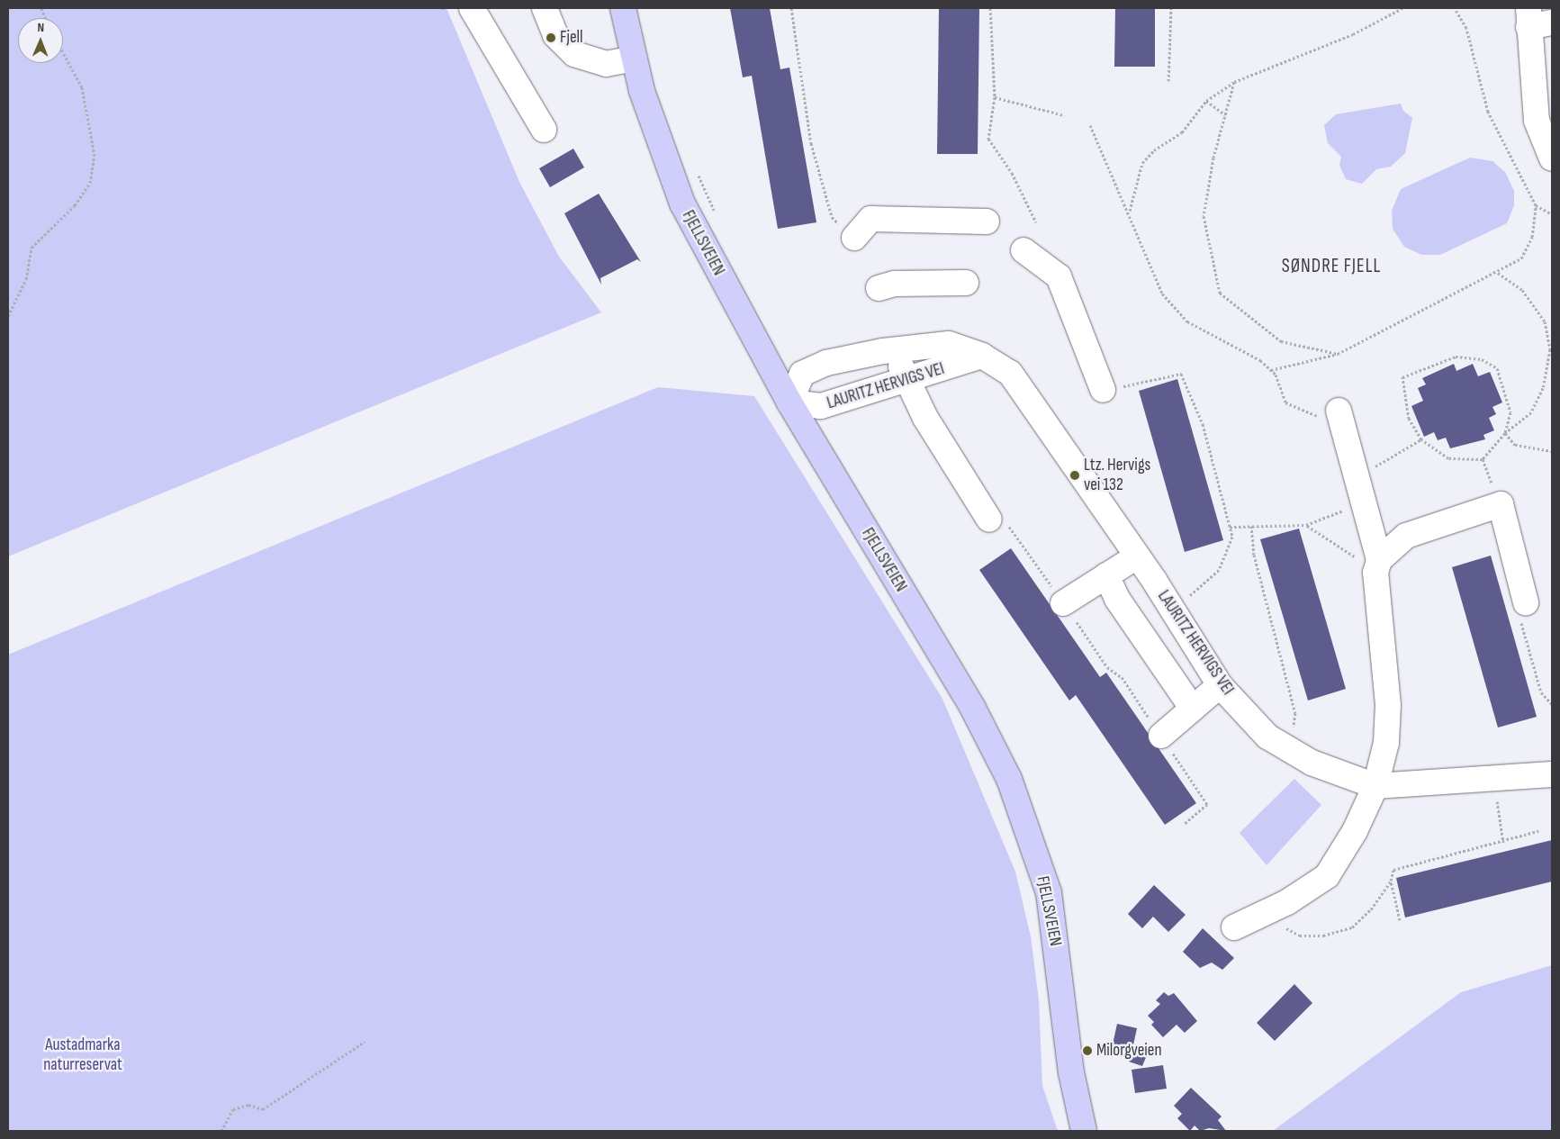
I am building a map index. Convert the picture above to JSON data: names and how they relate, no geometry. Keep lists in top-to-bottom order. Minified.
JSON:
{"streets":{"main road":["FJELLSVEIEN"],"street":["LAURITZ HERVIGS VEI"]},"crossings":[["FJELLSVEIEN","LAURITZ HERVIGS VEI"]],"districts":["SØNDRE FJELL"],"parks":["Austadmarka naturreservat"],"places":["Fjell","Ltz. Hervigs vei 132","Milorgveien"],"north":"top"}
